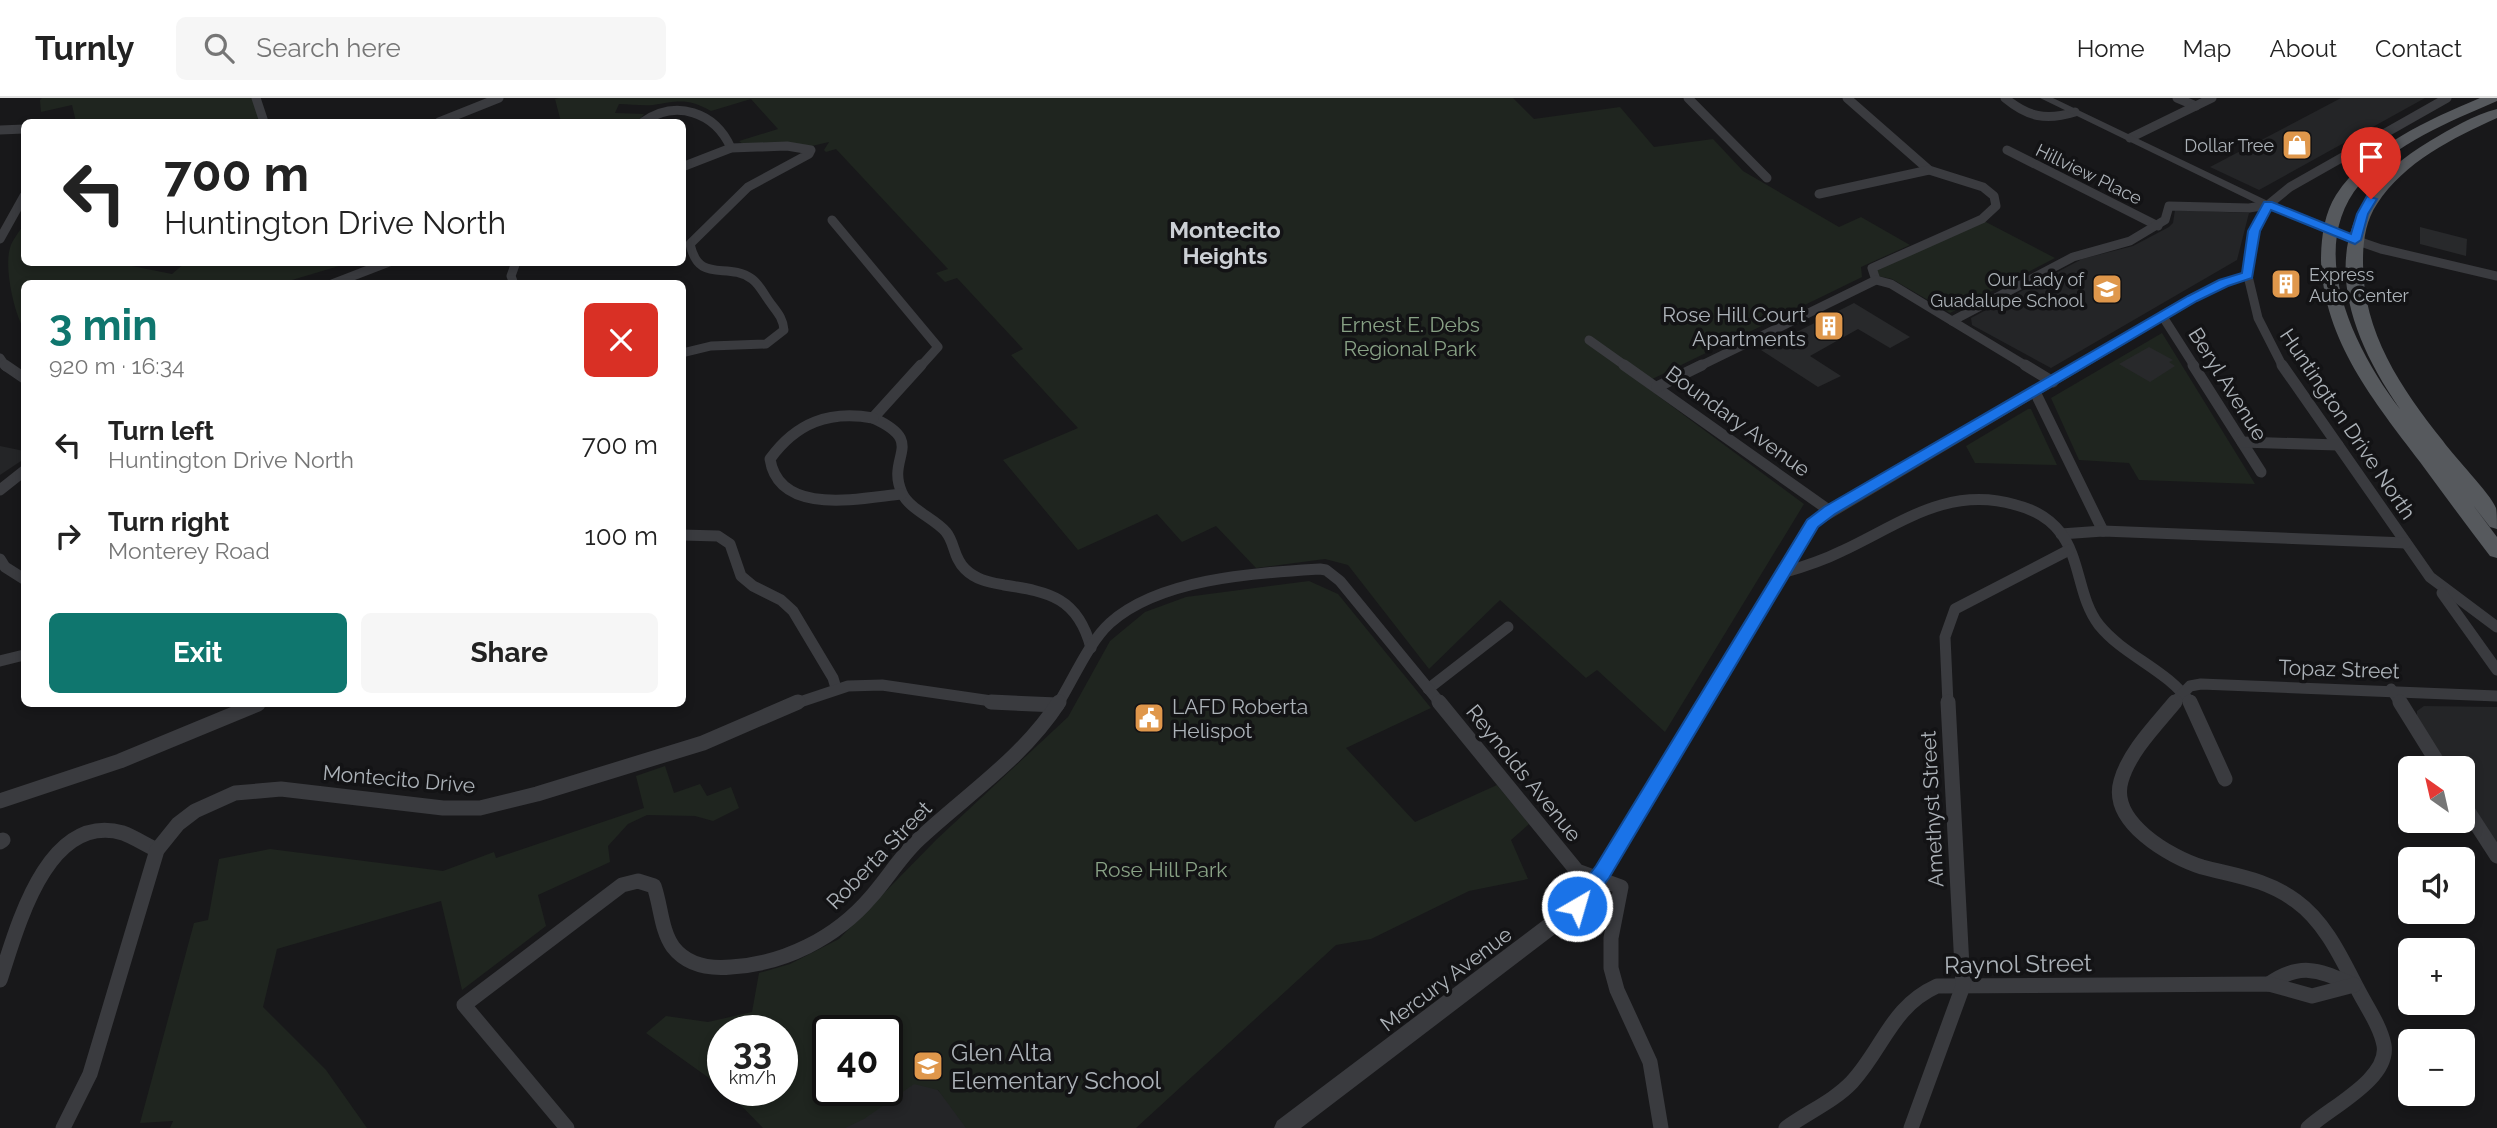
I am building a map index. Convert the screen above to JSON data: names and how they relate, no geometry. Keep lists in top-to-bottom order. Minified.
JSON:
{"streets":{"street":["Hillview Place","Beryl Avenue","Boundary Avenue","Huntington Drive North","Topaz Street","Reynolds Avenue","Montecito Drive","Amethyst Street","Roberta Street","Raynol Street","Mercury Avenue"]},"crossings":[["Beryl Avenue","Mercury Avenue"],["Boundary Avenue","Mercury Avenue"],["Huntington Drive North","Mercury Avenue"],["Reynolds Avenue","Roberta Street"],["Reynolds Avenue","Mercury Avenue"],["Montecito Drive","Roberta Street"],["Amethyst Street","Raynol Street"]],"districts":["Montecito Heights"],"parks":["Ernest E. Debs Regional Park","Rose Hill Park"],"places":{"shop":["Dollar Tree"],"building":["Express Auto Center","Rose Hill Court Apartments"],"school or university":["Our Lady of Guadalupe School","Glen Alta Elementary School"],"public building":["LAFD Roberta Helispot"]},"north":"top left","page":{"header":"Turnly","search":"Search here","nav":["Home","Map","About","Contact"],"turn":["700 m","Huntington Drive North"],"heading":["3 min","920 m · 16:34"],"list":[{"name":"Turn left","note":"Huntington Drive North","value":"700 m"},{"name":"Turn right","note":"Monterey Road","value":"100 m"}],"buttons":["Exit","Share"],"map_buttons":["+","−"],"speed":"33 km/h","limit":"40"}}
